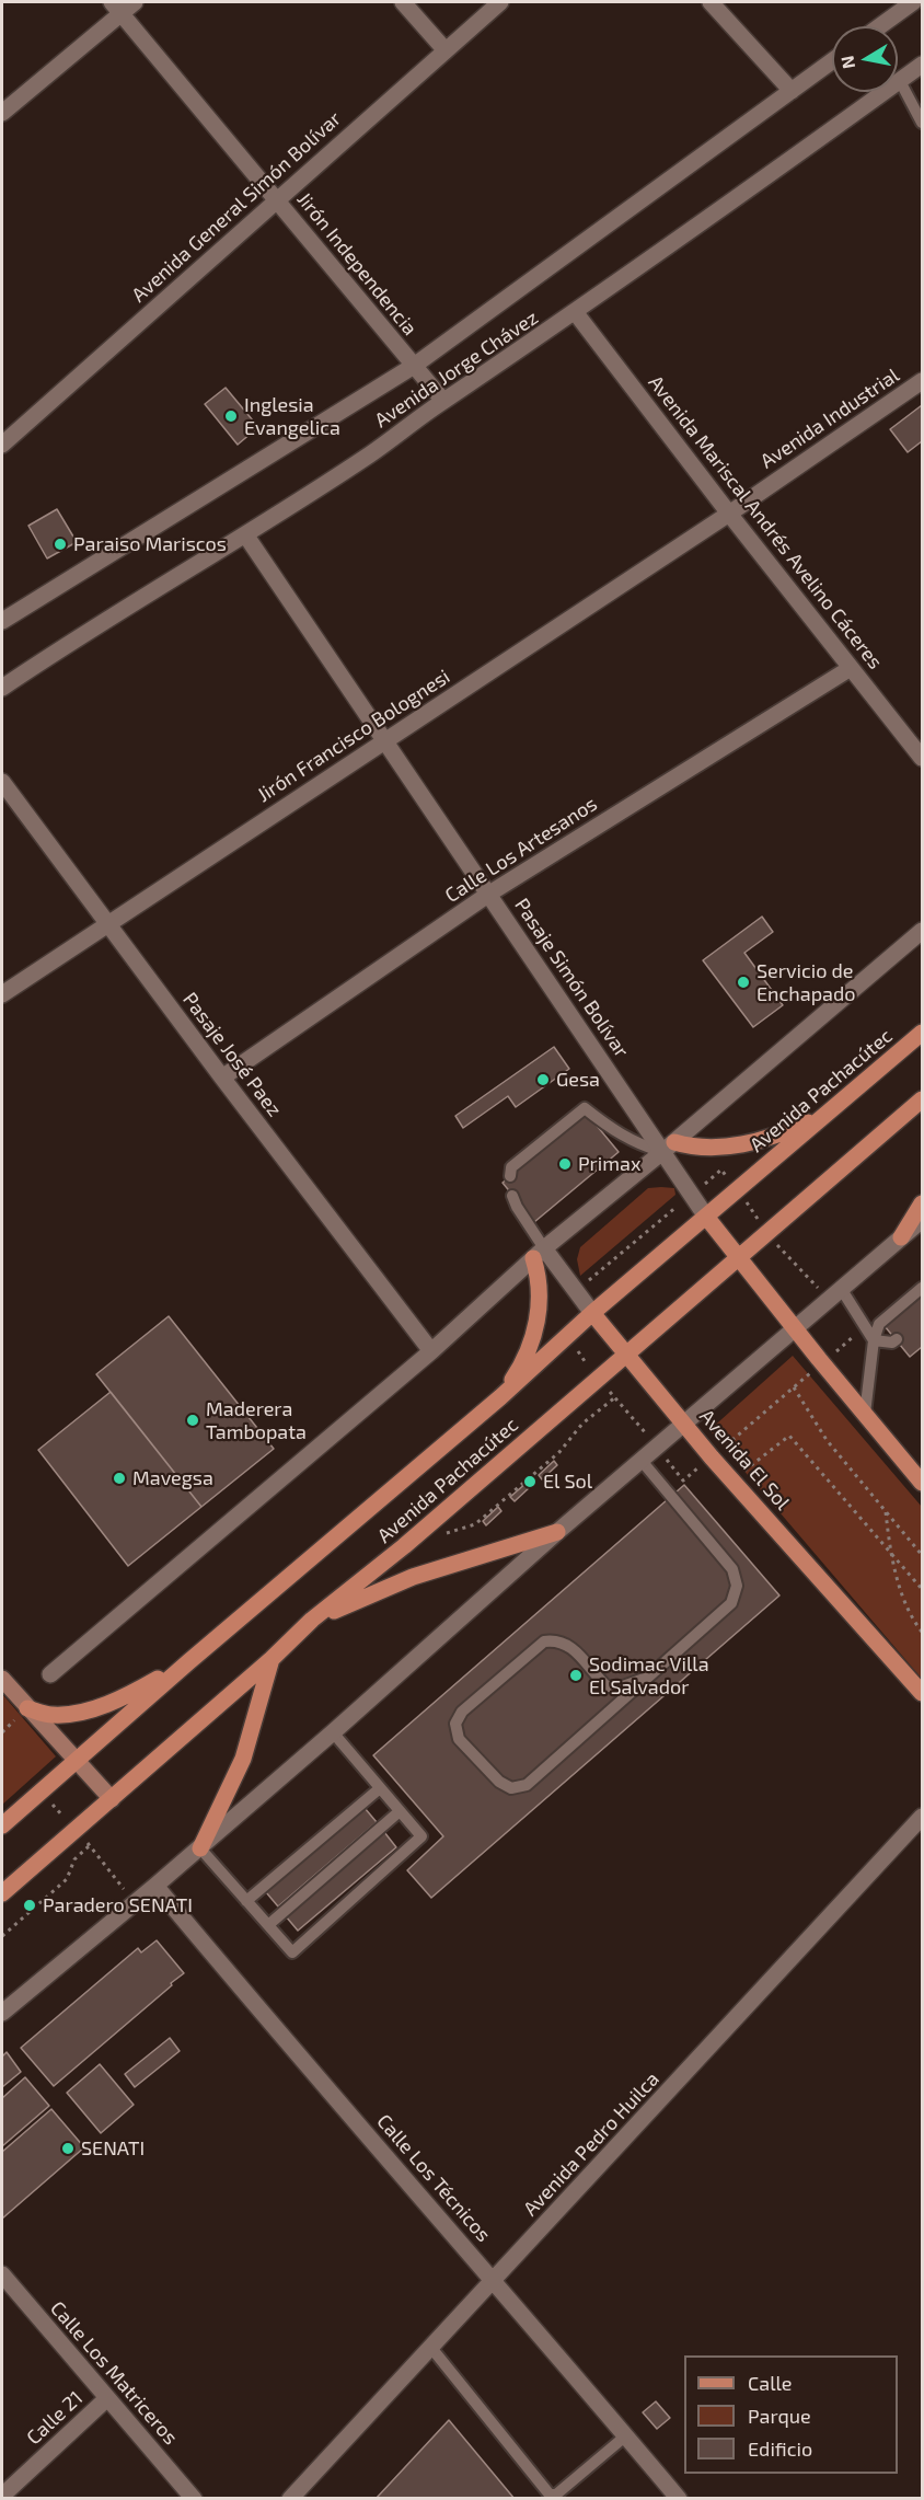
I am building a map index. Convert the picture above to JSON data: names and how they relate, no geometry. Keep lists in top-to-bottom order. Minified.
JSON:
{"streets":{"main road":["Avenida Pachacútec","Avenida El Sol"],"street":["Avenida General Simón Bolívar","Jirón Independencia","Avenida Jorge Chávez","Avenida Industrial","Avenida Mariscal Andrés Avelino Cáceres","Jirón Francisco Bolognesi","Calle Los Artesanos","Pasaje Simón Bolívar","Pasaje José Paez","Avenida Pedro Huilca","Calle Los Técnicos","Calle Los Matriceros","Calle 21"]},"crossings":[["Avenida General Simón Bolívar","Jirón Independencia"],["Jirón Independencia","Avenida Jorge Chávez"],["Avenida Jorge Chávez","Avenida Mariscal Andrés Avelino Cáceres"],["Avenida Jorge Chávez","Pasaje Simón Bolívar"],["Avenida Industrial","Avenida Mariscal Andrés Avelino Cáceres"],["Avenida Industrial","Jirón Francisco Bolognesi"],["Avenida Mariscal Andrés Avelino Cáceres","Jirón Francisco Bolognesi"],["Avenida Mariscal Andrés Avelino Cáceres","Calle Los Artesanos"],["Jirón Francisco Bolognesi","Pasaje Simón Bolívar"],["Jirón Francisco Bolognesi","Pasaje José Paez"],["Calle Los Artesanos","Pasaje Simón Bolívar"],["Calle Los Artesanos","Pasaje José Paez"],["Avenida Pachacútec","Avenida El Sol"],["Avenida Pedro Huilca","Calle Los Técnicos"],["Calle Los Matriceros","Calle 21"]],"places":["Inglesia Evangelica","Paraiso Mariscos","Servicio de Enchapado","Gesa","Primax","Maderera Tambopata","Mavegsa","El Sol","Sodimac Villa El Salvador","Paradero SENATI","SENATI"],"legend":["Calle","Parque","Edificio"],"north":"left"}
